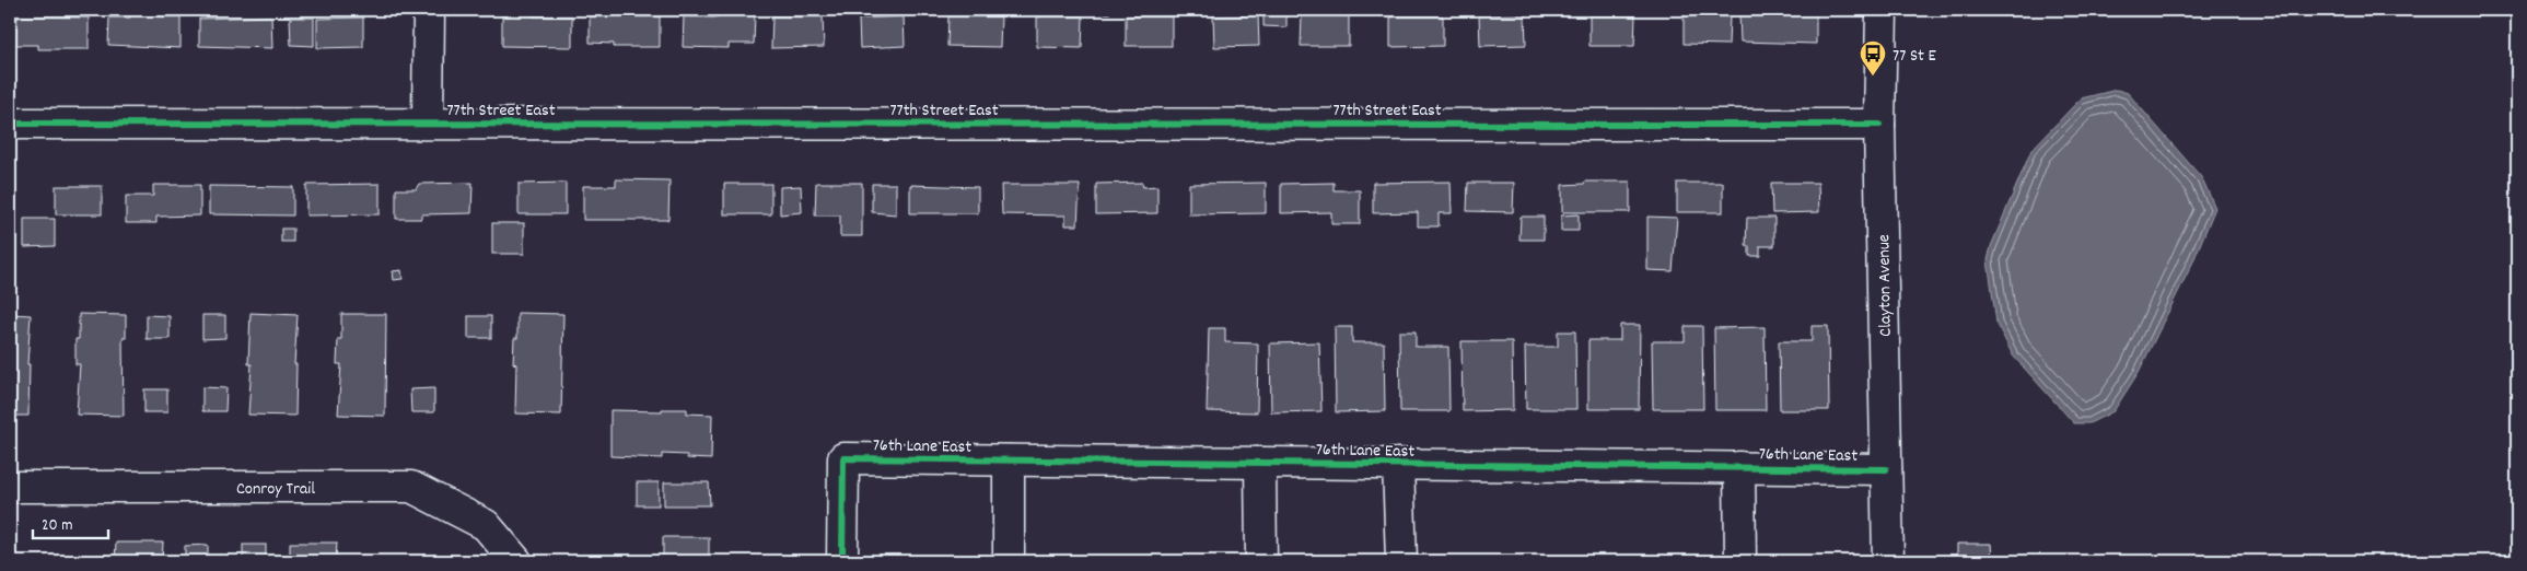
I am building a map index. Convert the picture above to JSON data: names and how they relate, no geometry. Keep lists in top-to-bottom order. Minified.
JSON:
{"streets":{"street":["77th Street East","Clayton Avenue","76th Lane East","Conroy Trail"]},"crossings":[["77th Street East","Clayton Avenue"],["Clayton Avenue","76th Lane East"]],"places":{"bus stop":["77 St E"]},"scale_bar":"20 m"}
